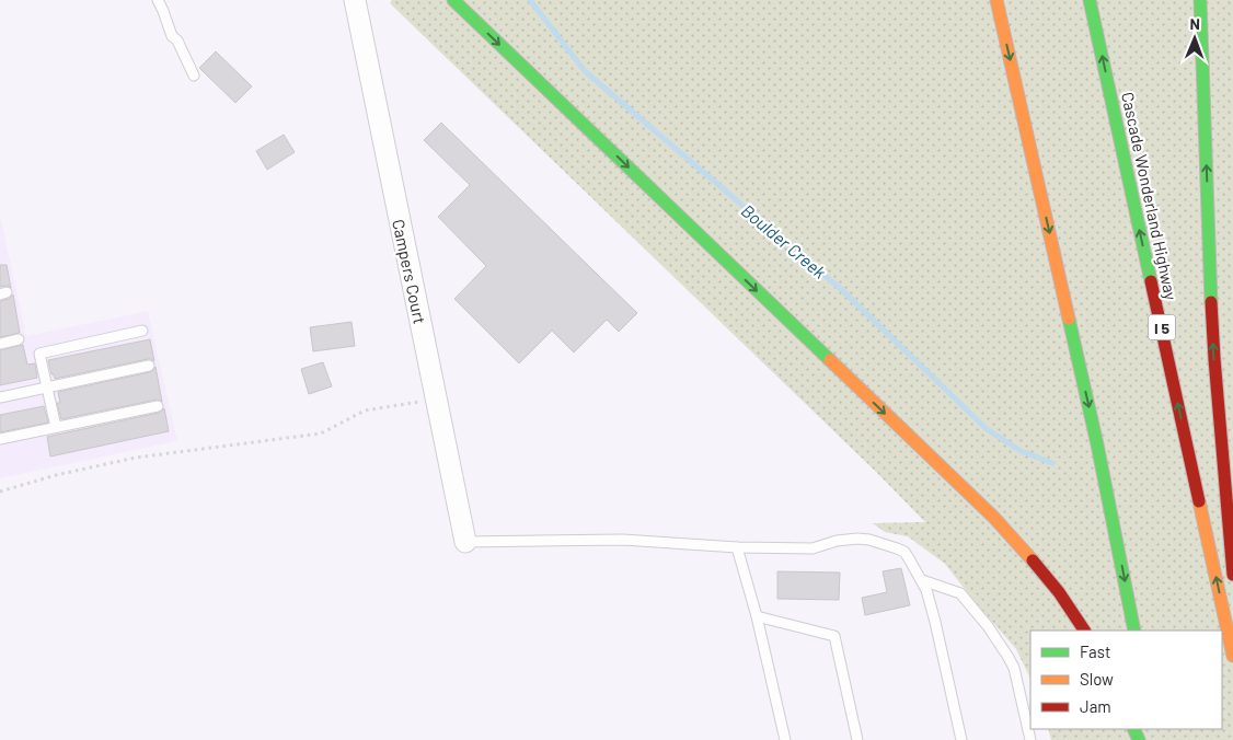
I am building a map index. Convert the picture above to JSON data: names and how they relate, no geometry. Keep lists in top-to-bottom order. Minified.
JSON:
{"streets":{"highway":["Cascade Wonderland Highway","I 5"],"street":["Campers Court"]},"water":["Boulder Creek"],"legend":["Fast","Slow","Jam"],"north":"top"}
